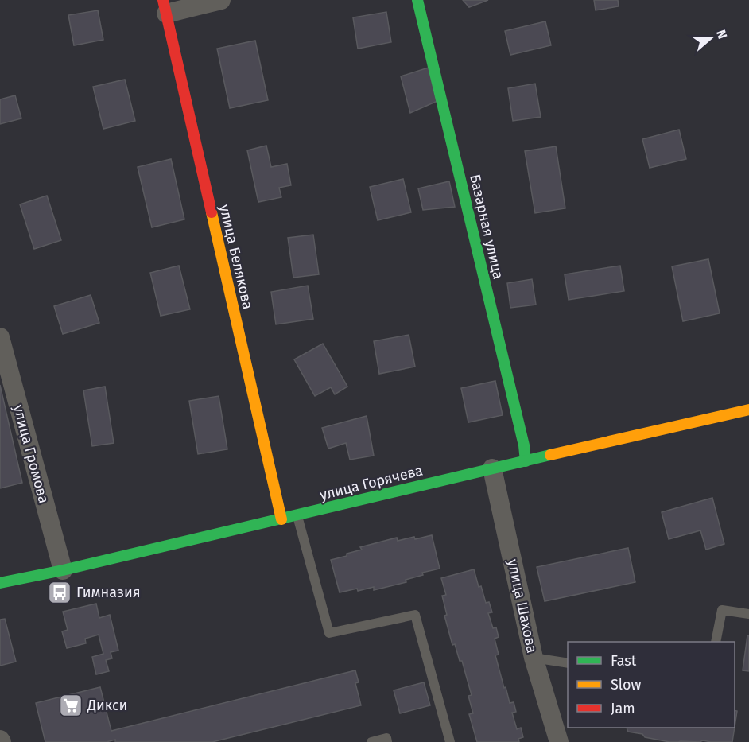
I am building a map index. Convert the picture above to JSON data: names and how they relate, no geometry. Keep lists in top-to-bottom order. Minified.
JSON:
{"streets":{"street":["Базарная улица","улица Белякова","улица Громова","улица Горячева","улица Шахова"]},"crossings":[["Базарная улица","улица Горячева"],["улица Белякова","улица Горячева"],["улица Громова","улица Горячева"],["улица Горячева","улица Шахова"]],"places":{"bus stop":["Гимназия"],"supermarket":["Дикси"]},"legend":["Fast","Slow","Jam"],"north":"right"}
